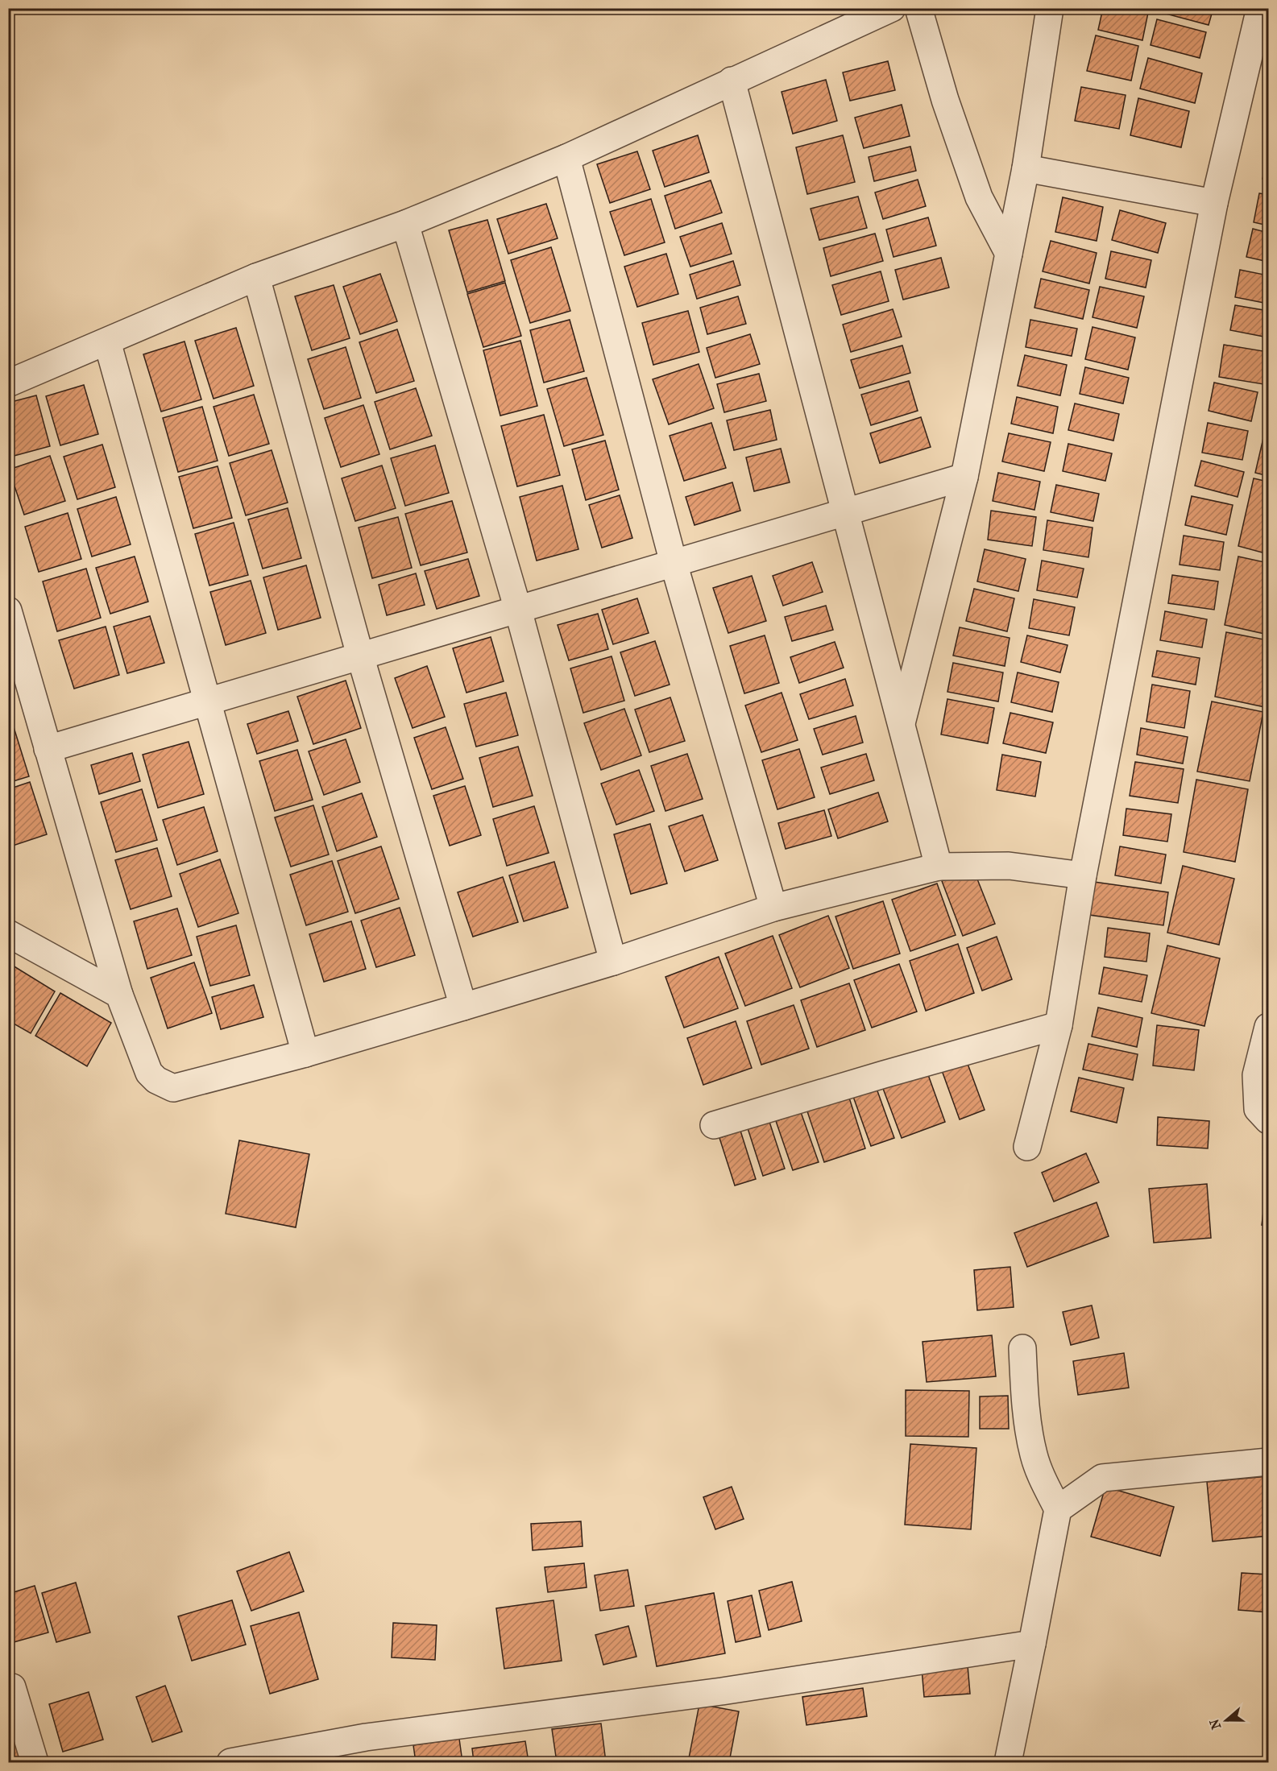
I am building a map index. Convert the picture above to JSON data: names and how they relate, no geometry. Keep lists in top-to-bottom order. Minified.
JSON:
{"north":"left"}
